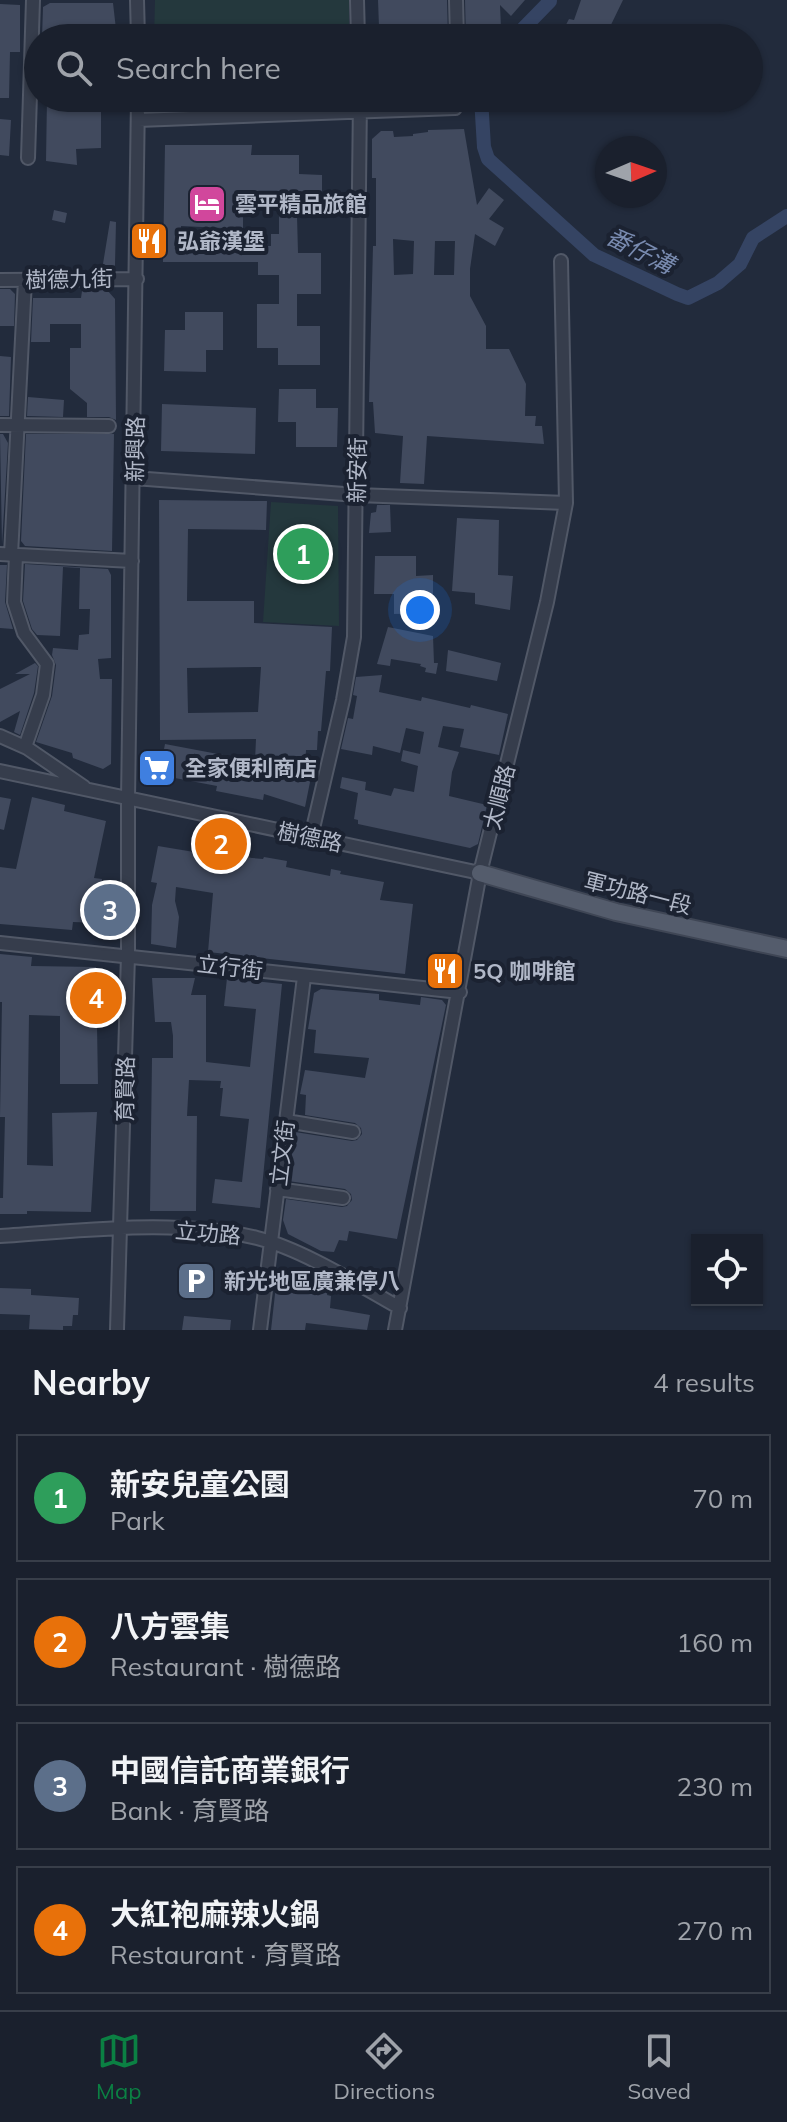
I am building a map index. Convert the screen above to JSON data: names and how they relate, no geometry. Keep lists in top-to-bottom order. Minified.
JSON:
{"streets":{"main road":["軍功路一段"],"street":["樹德九街","新興路","新安街","太順路","樹德路","立行街","育賢路","立文街","立功路"]},"crossings":[["樹德九街","新興路"],["新興路","樹德路"],["新興路","育賢路"],["新安街","樹德路"],["太順路","樹德路"],["太順路","軍功路一段"],["太順路","立行街"],["太順路","立功路"],["樹德路","軍功路一段"],["樹德路","育賢路"],["立行街","育賢路"],["立行街","立文街"],["育賢路","立功路"],["立文街","立功路"]],"water":["番仔溝"],"places":{"hotel":["雲平精品旅館"],"restaurant":["弘爺漢堡","5Q 咖啡館"],"supermarket":["全家便利商店"],"parking":["新光地區廣兼停八"]},"north":"right","page":{"search":"Search here","pins":["1","2","3","4"],"heading":["Nearby","4 results"],"list":[{"mark":"1","name":"新安兒童公園","note":"Park","value":"70 m"},{"mark":"2","name":"八方雲集","note":"Restaurant · 樹德路","value":"160 m"},{"mark":"3","name":"中國信託商業銀行","note":"Bank · 育賢路","value":"230 m"},{"mark":"4","name":"大紅袍麻辣火鍋","note":"Restaurant · 育賢路","value":"270 m"}],"nav":["Map","Directions","Saved"]}}
